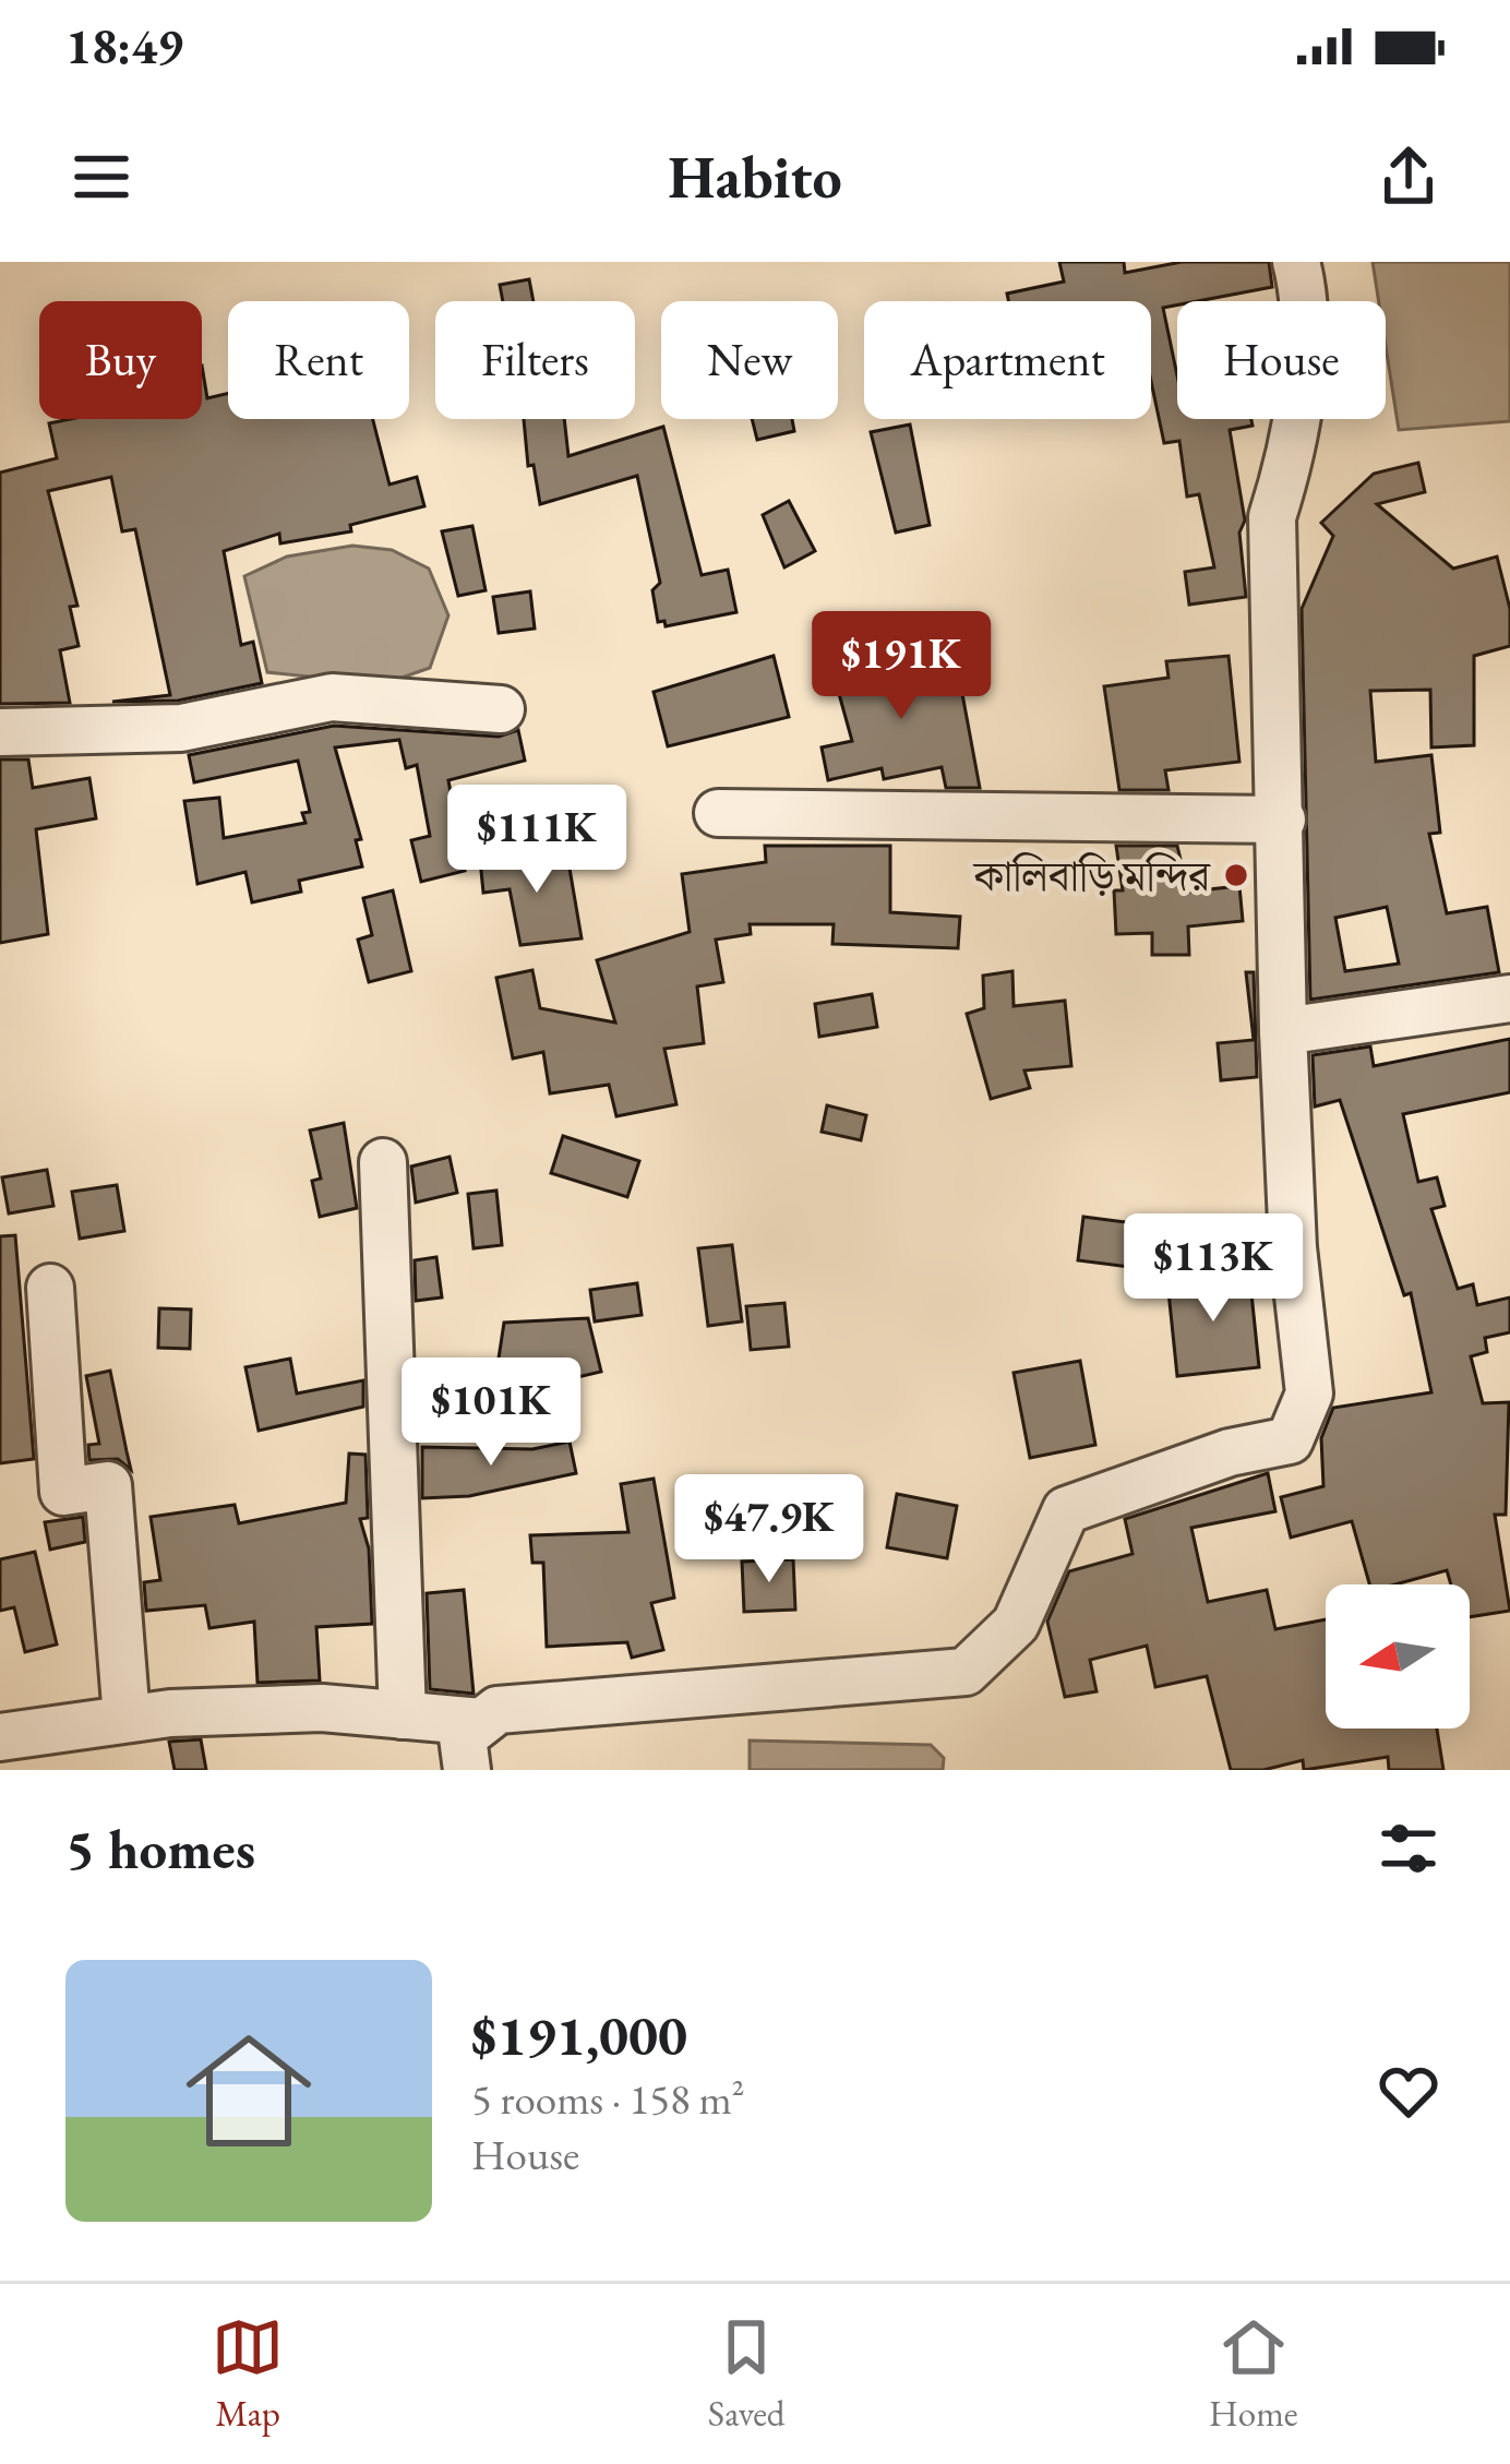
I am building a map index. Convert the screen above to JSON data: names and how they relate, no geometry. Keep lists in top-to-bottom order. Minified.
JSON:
{"places":["কালিবাড়ি মন্দির"],"north":"left","page":{"status":"18:49","header":"Habito","chip":["Buy","Rent","Filters","New","Apartment","House"],"price":["$191K","$111K","$113K","$101K","$47.9K"],"heading":"5 homes","list":[{"name":"$191,000","note":"5 rooms · 158 m² · House"}],"tabs":["Map","Saved","Home"]}}
